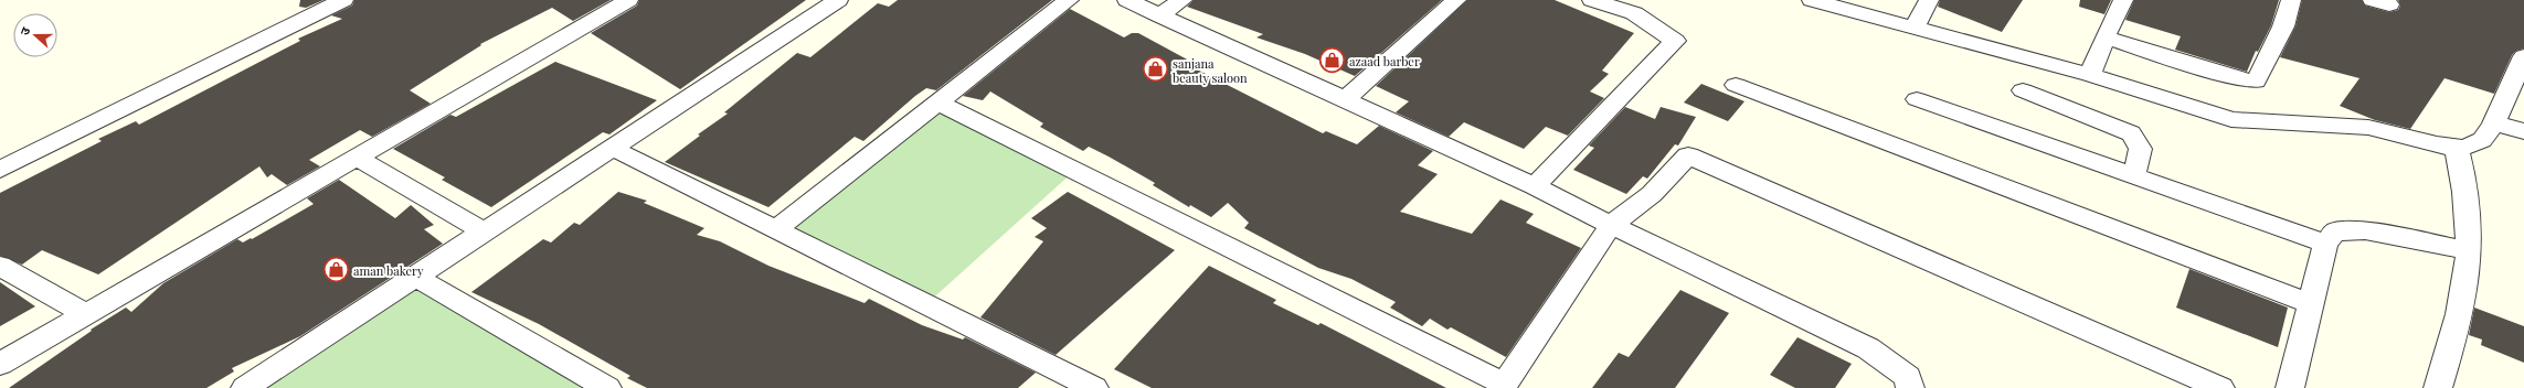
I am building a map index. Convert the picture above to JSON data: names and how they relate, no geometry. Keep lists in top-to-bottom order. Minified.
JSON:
{"places":{"shop":["azaad barber","sanjana beauty saloon","aman bakery"]},"north":"left"}
